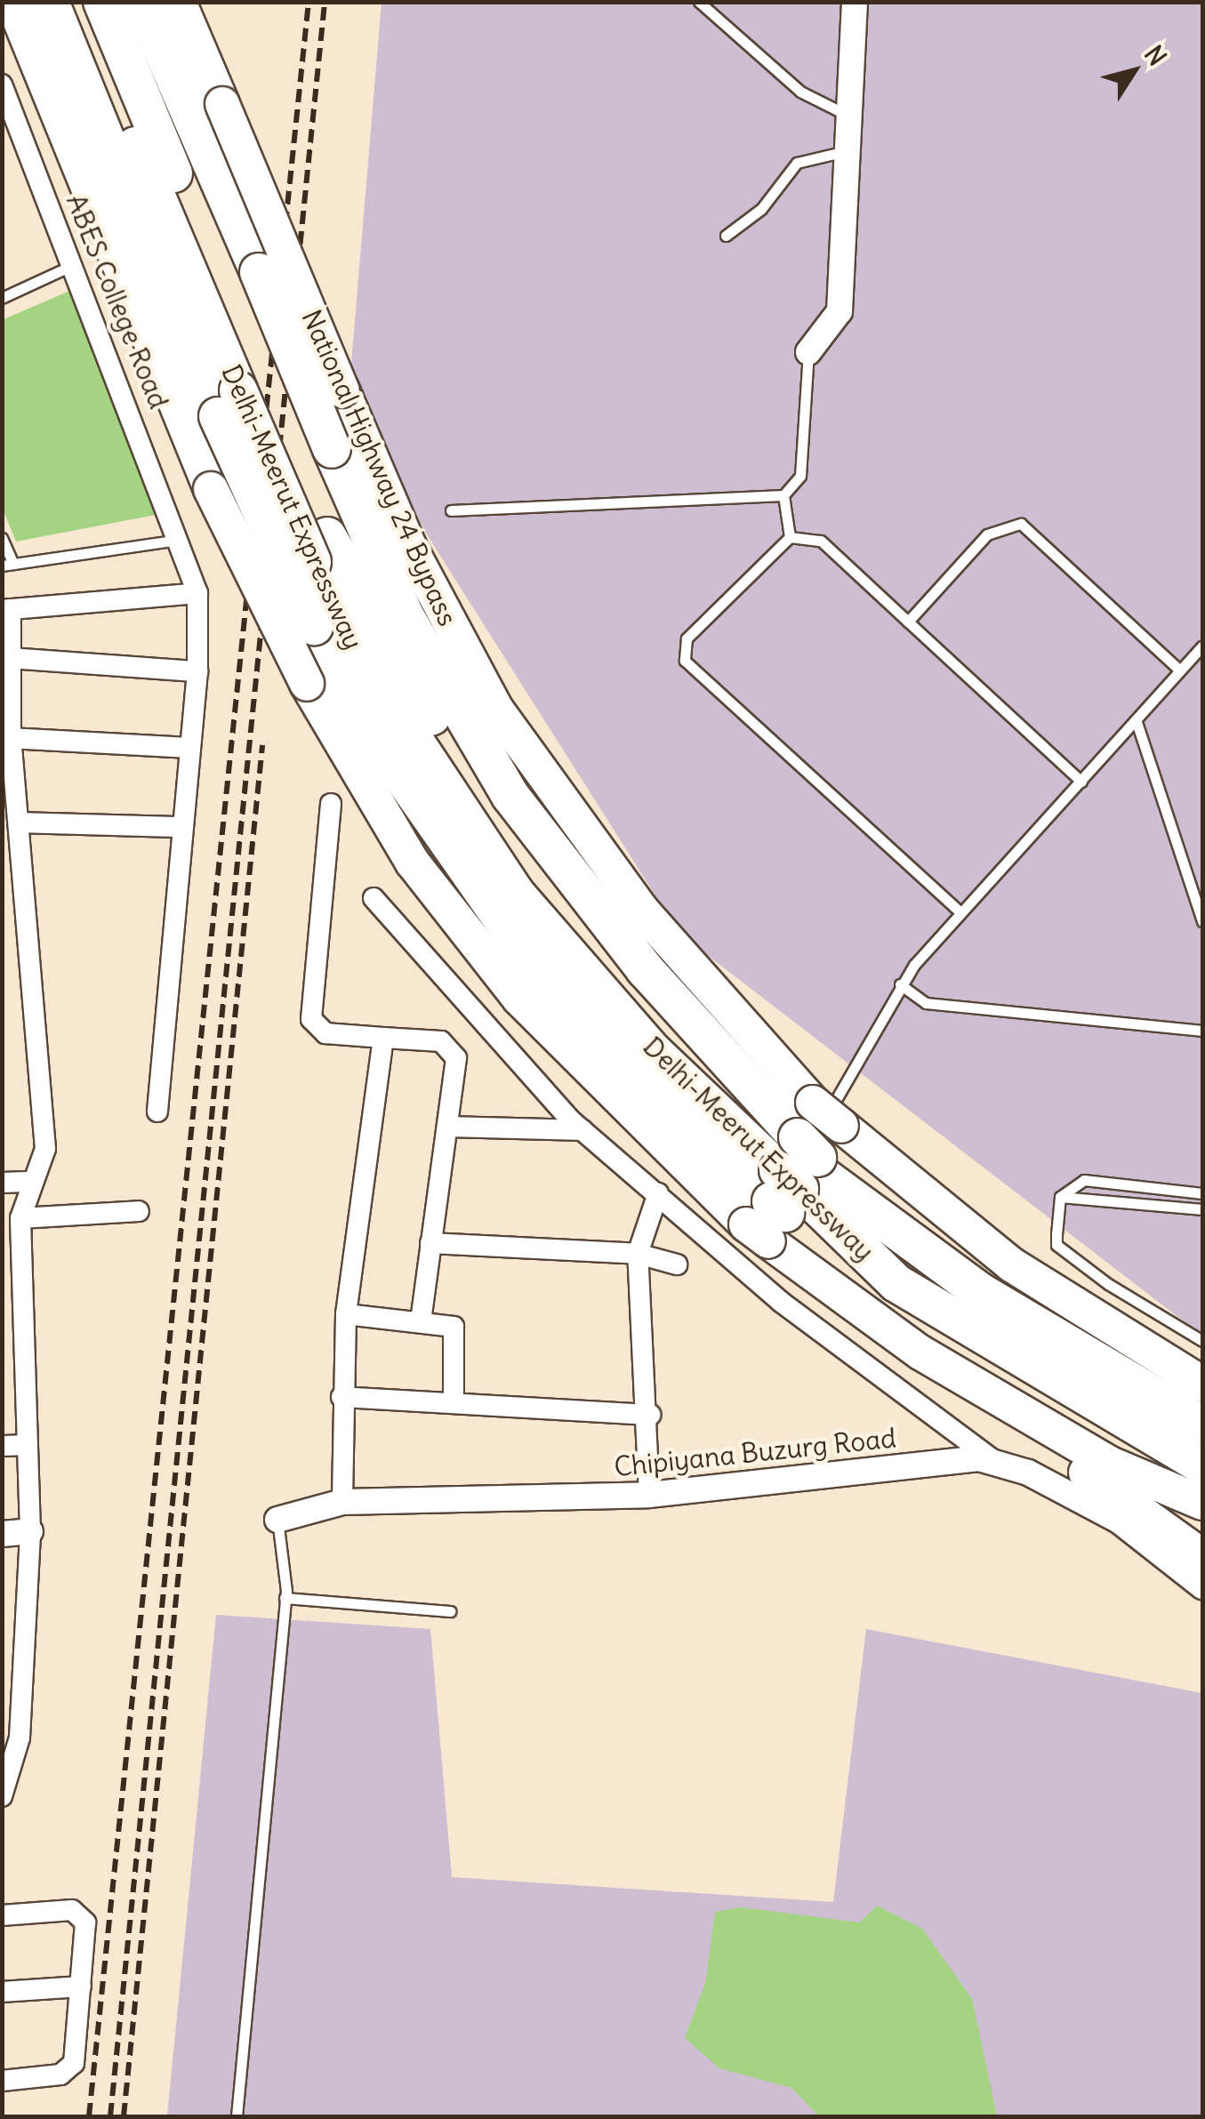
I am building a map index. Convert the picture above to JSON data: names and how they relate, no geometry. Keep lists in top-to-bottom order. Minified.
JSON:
{"streets":{"highway":["National Highway 24 Bypass","Delhi-Meerut Expressway"],"street":["ABES College Road","Chipiyana Buzurg Road"]},"north":"top right"}
